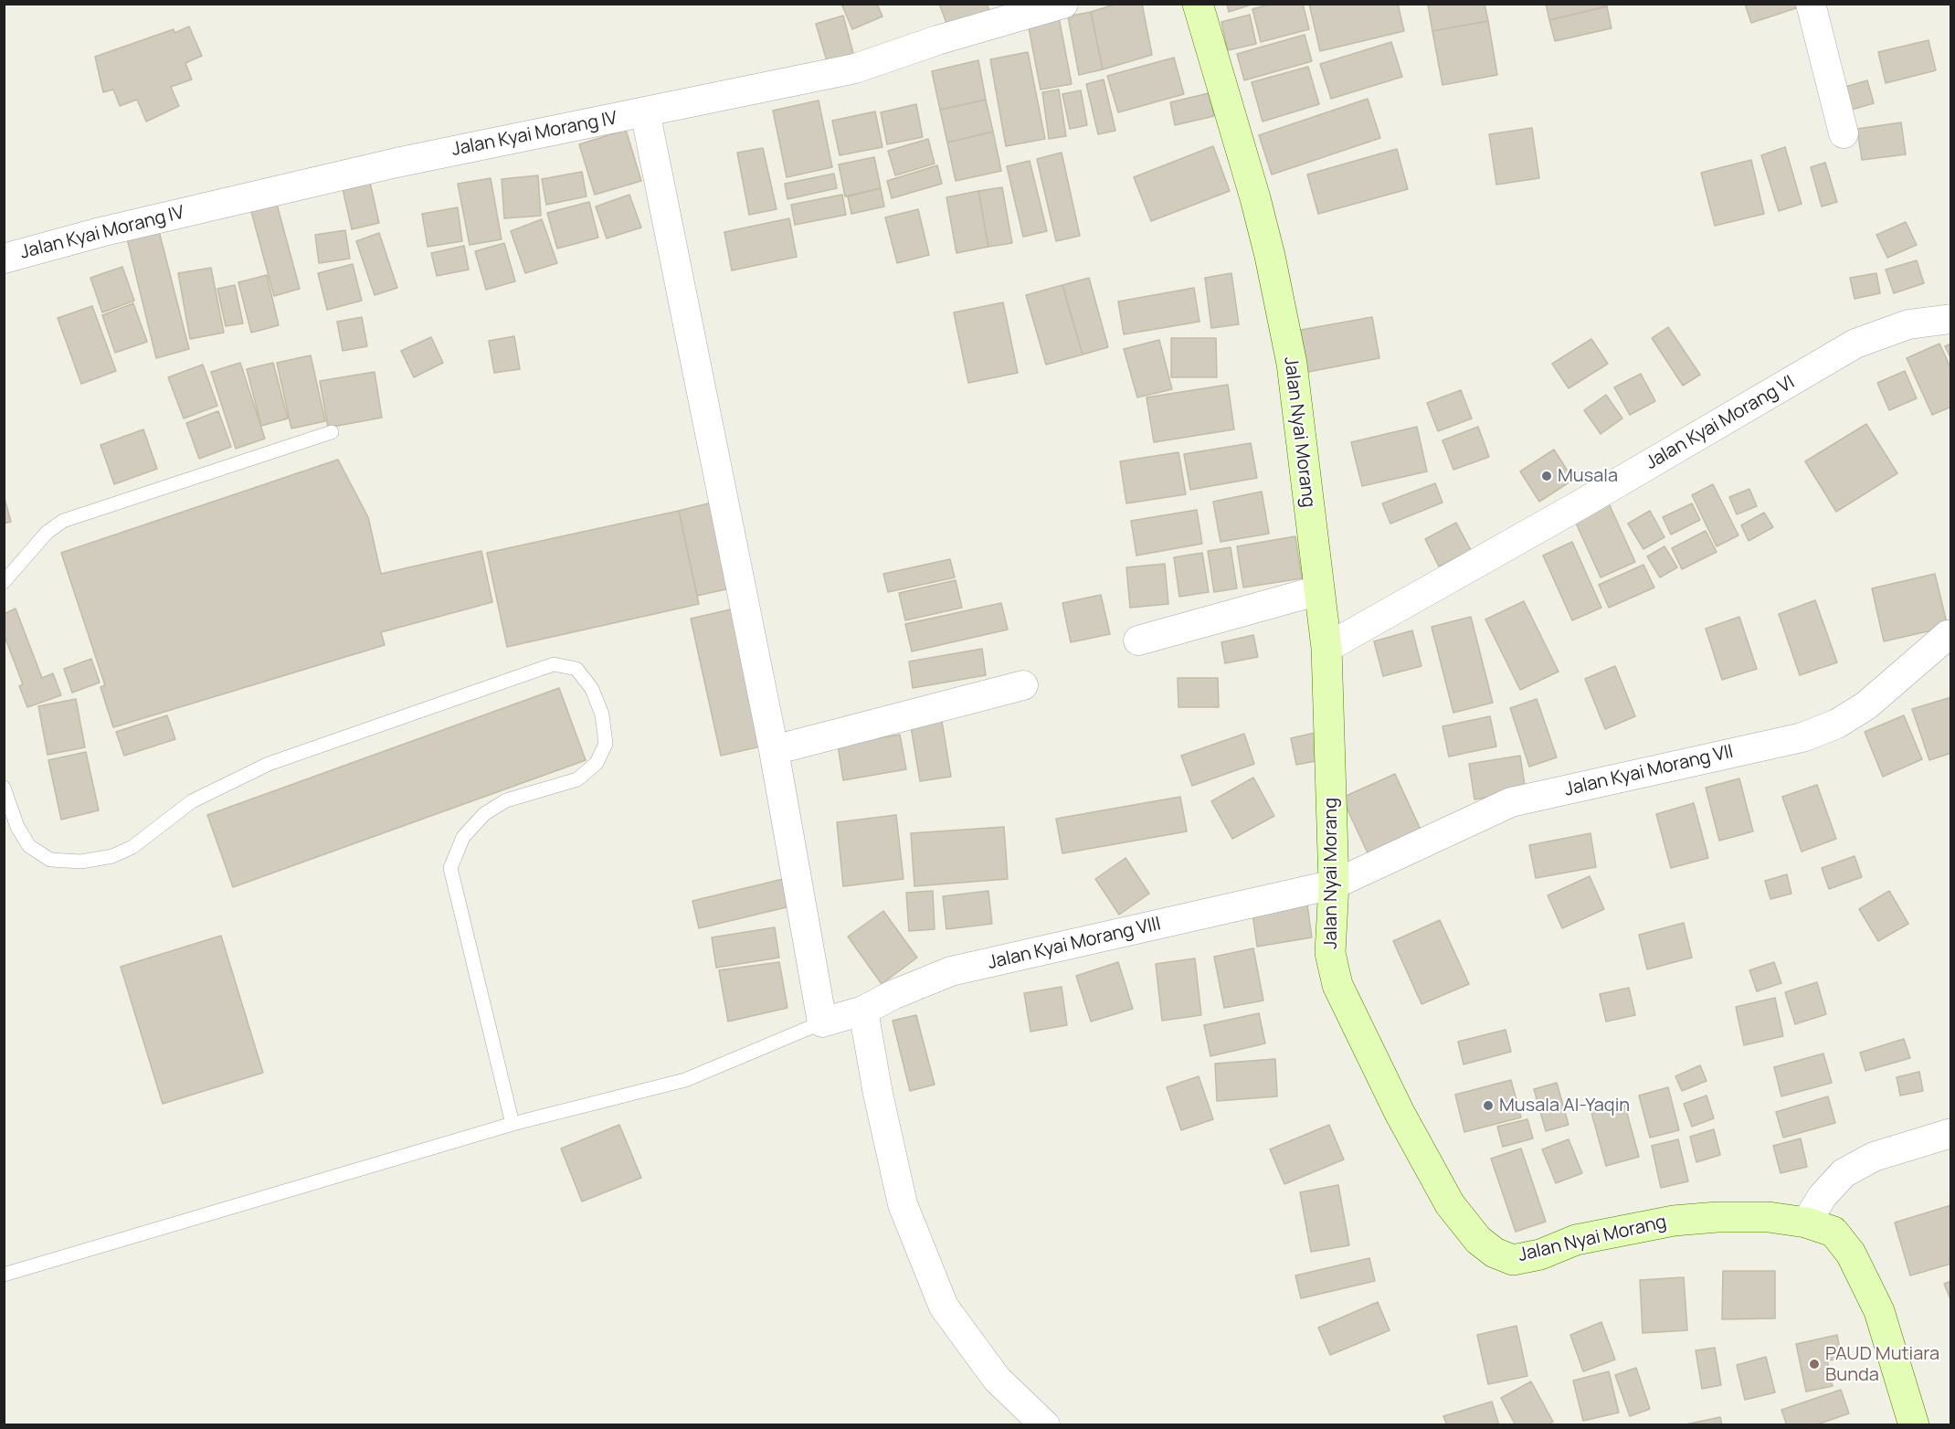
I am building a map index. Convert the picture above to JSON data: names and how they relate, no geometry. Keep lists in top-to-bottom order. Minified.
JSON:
{"streets":{"street":["Jalan Kyai Morang IV","Jalan Kyai Morang VI","Jalan Nyai Morang","Jalan Kyai Morang VII","Jalan Kyai Morang VIII"]},"crossings":[["Jalan Kyai Morang VI","Jalan Nyai Morang"],["Jalan Nyai Morang","Jalan Kyai Morang VII"],["Jalan Nyai Morang","Jalan Kyai Morang VIII"],["Jalan Kyai Morang VII","Jalan Kyai Morang VIII"]],"places":["Musala","Musala Al-Yaqin","PAUD Mutiara Bunda"]}
